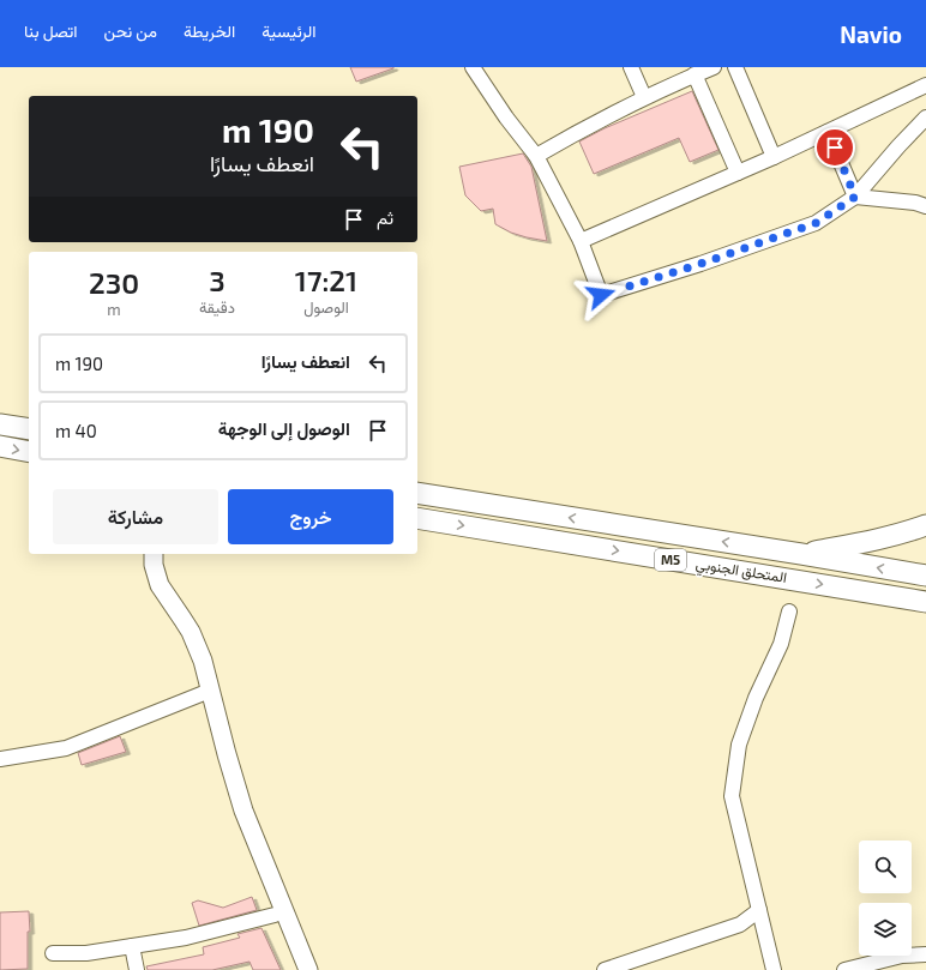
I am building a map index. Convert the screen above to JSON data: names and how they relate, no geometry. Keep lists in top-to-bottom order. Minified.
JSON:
{"streets":{"highway":["M5","المتحلق الجنوبي"]},"page":{"header":"Navio","nav":["الرئيسية","الخريطة","من نحن","اتصل بنا"],"turn":["190 m","انعطف يسارًا"],"then":"ثم","eta":["17:21","الوصول","3","دقيقة","230","m"],"list":[{"name":"انعطف يسارًا","value":"190 m"},{"name":"الوصول إلى الوجهة","value":"40 m"}],"buttons":["خروج","مشاركة"]}}
